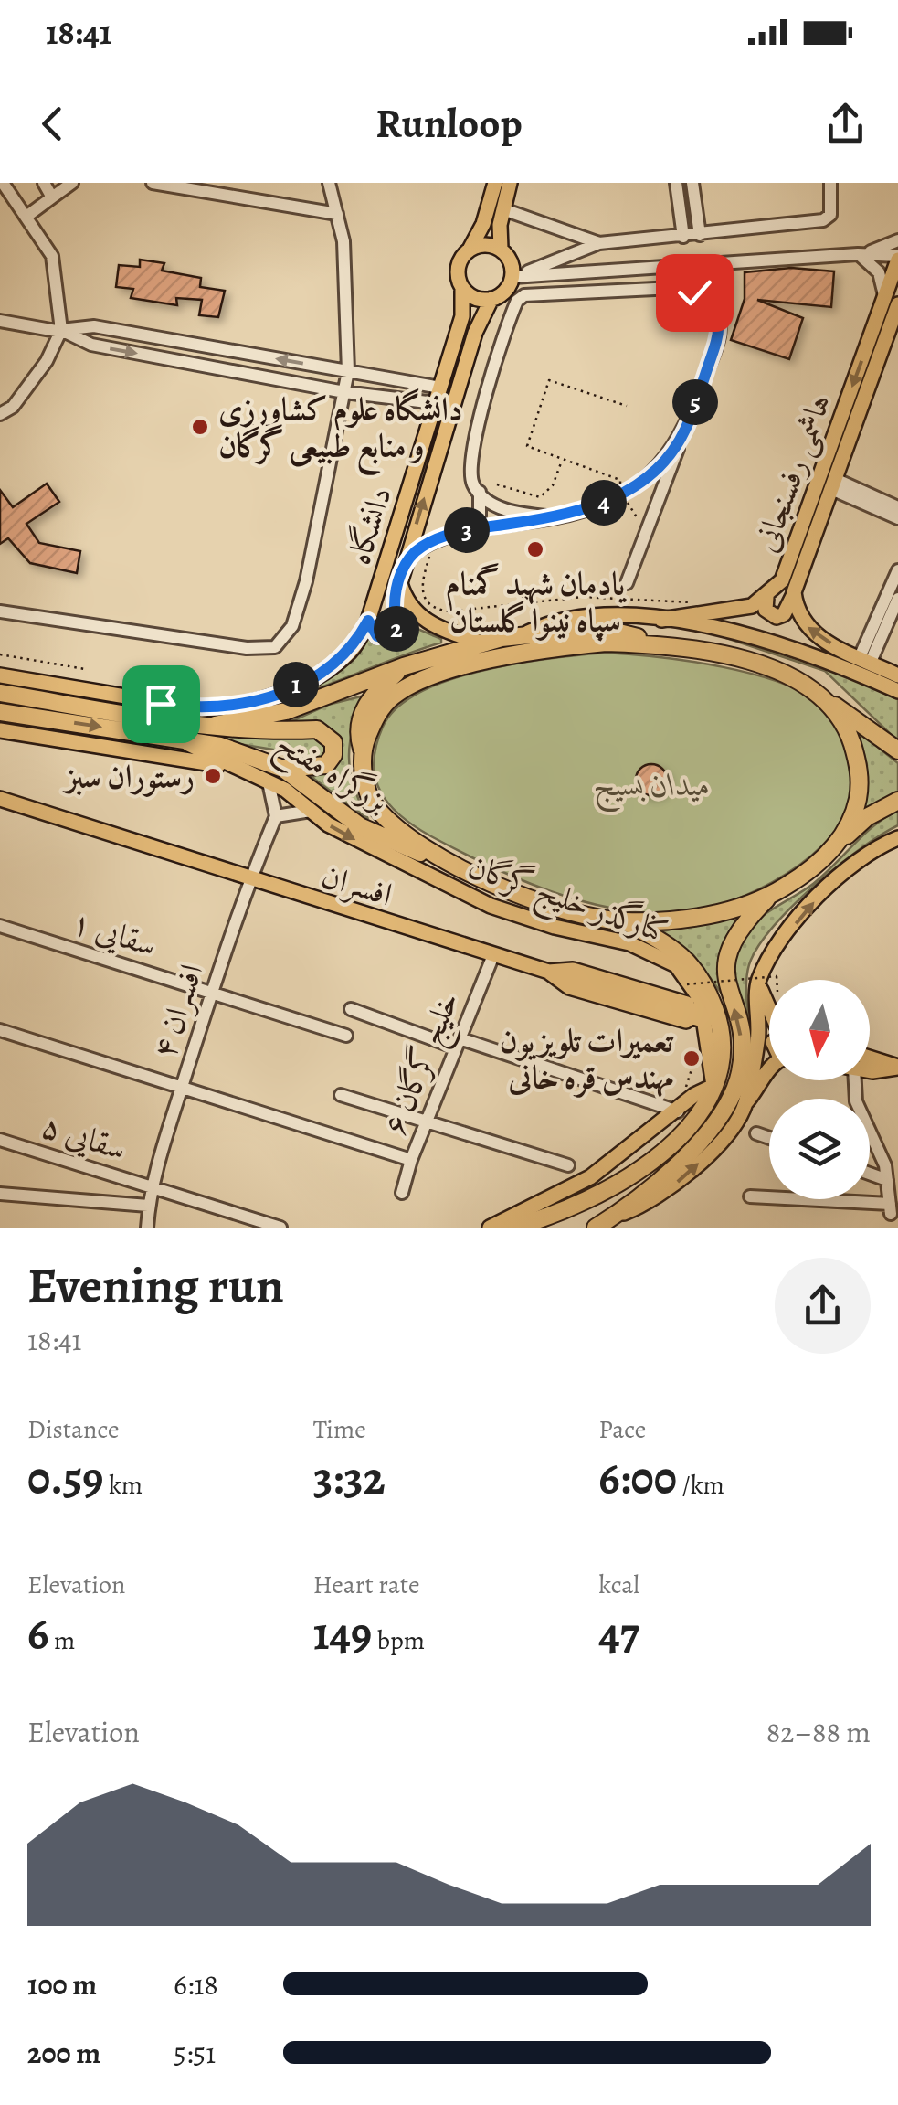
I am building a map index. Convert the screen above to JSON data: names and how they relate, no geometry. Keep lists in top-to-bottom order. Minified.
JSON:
{"streets":{"highway":["بزرگراه مفتح"],"main road":["هاشمی رفسنجانی","دانشگاه","افسران","کنارگذر خلیج گرگان"],"street":["سقایی ۱","افسران ۴","خلیج گرگان ۶","سقایی ۵"]},"crossings":[["افسران","کنارگذر خلیج گرگان"],["افسران","افسران ۴"],["افسران","خلیج گرگان ۶"],["سقایی ۱","افسران ۴"],["افسران ۴","سقایی ۵"]],"one_way":["کنارگذر خلیج گرگان"],"parks":["میدان بسیج"],"places":["دانشگاه علوم کشاورزی و منابع طبیعی گرگان","یادمان شهید گمنام سپاه نینوا گلستان","رستوران سبز","تعمیرات تلویزیون مهندس قره خانی"],"north":"bottom","page":{"status":"18:41","header":"Runloop","pins":["5","4","3","2","1"],"heading":["Evening run","18:41"],"stats":[["Distance","0.59 km"],["Time","3:32"],["Pace","6:00 /km"],["Elevation","6 m"],["Heart rate","149 bpm"],["kcal","47"]],"chart":["Elevation","82–88 m"],"list":[{"name":"100 m","note":"6:18"},{"name":"200 m","note":"5:51"}]}}
